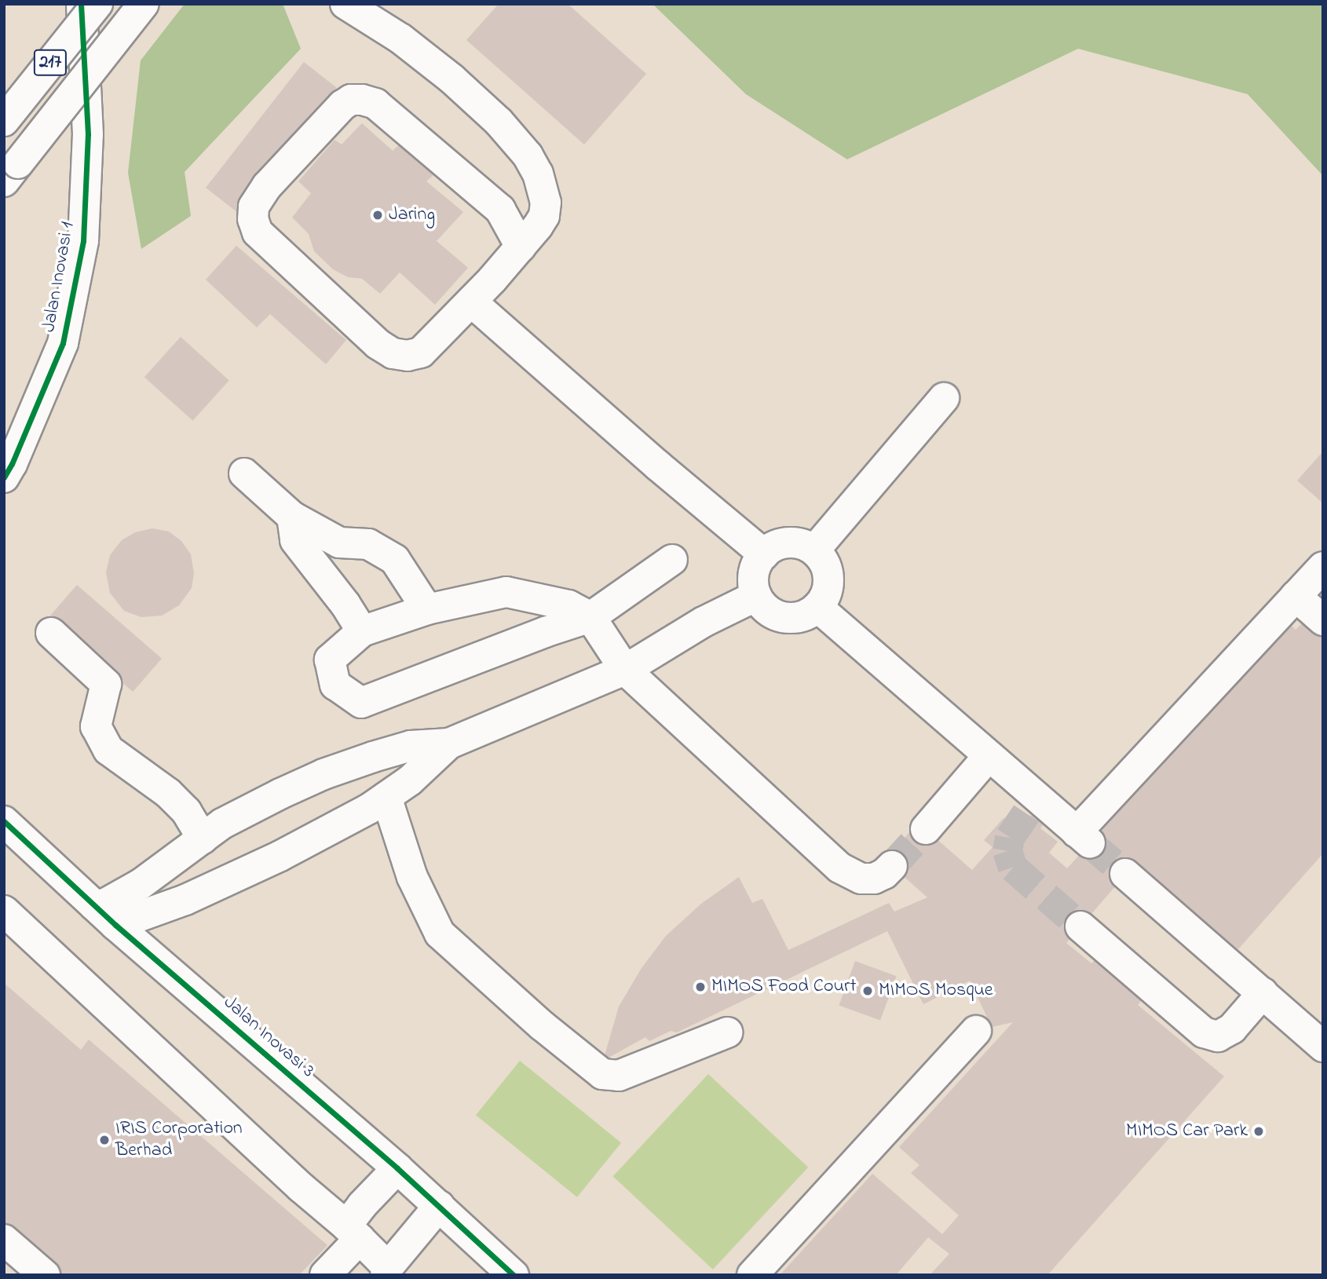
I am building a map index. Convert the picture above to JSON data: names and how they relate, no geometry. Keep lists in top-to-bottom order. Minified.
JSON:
{"streets":{"main road":["217","Jalan Inovasi 1","Jalan Inovasi 3"]},"places":["Jaring","MIMOS Food Court","MIMOS Mosque","MIMOS Car Park","IRIS Corporation Berhad"]}
